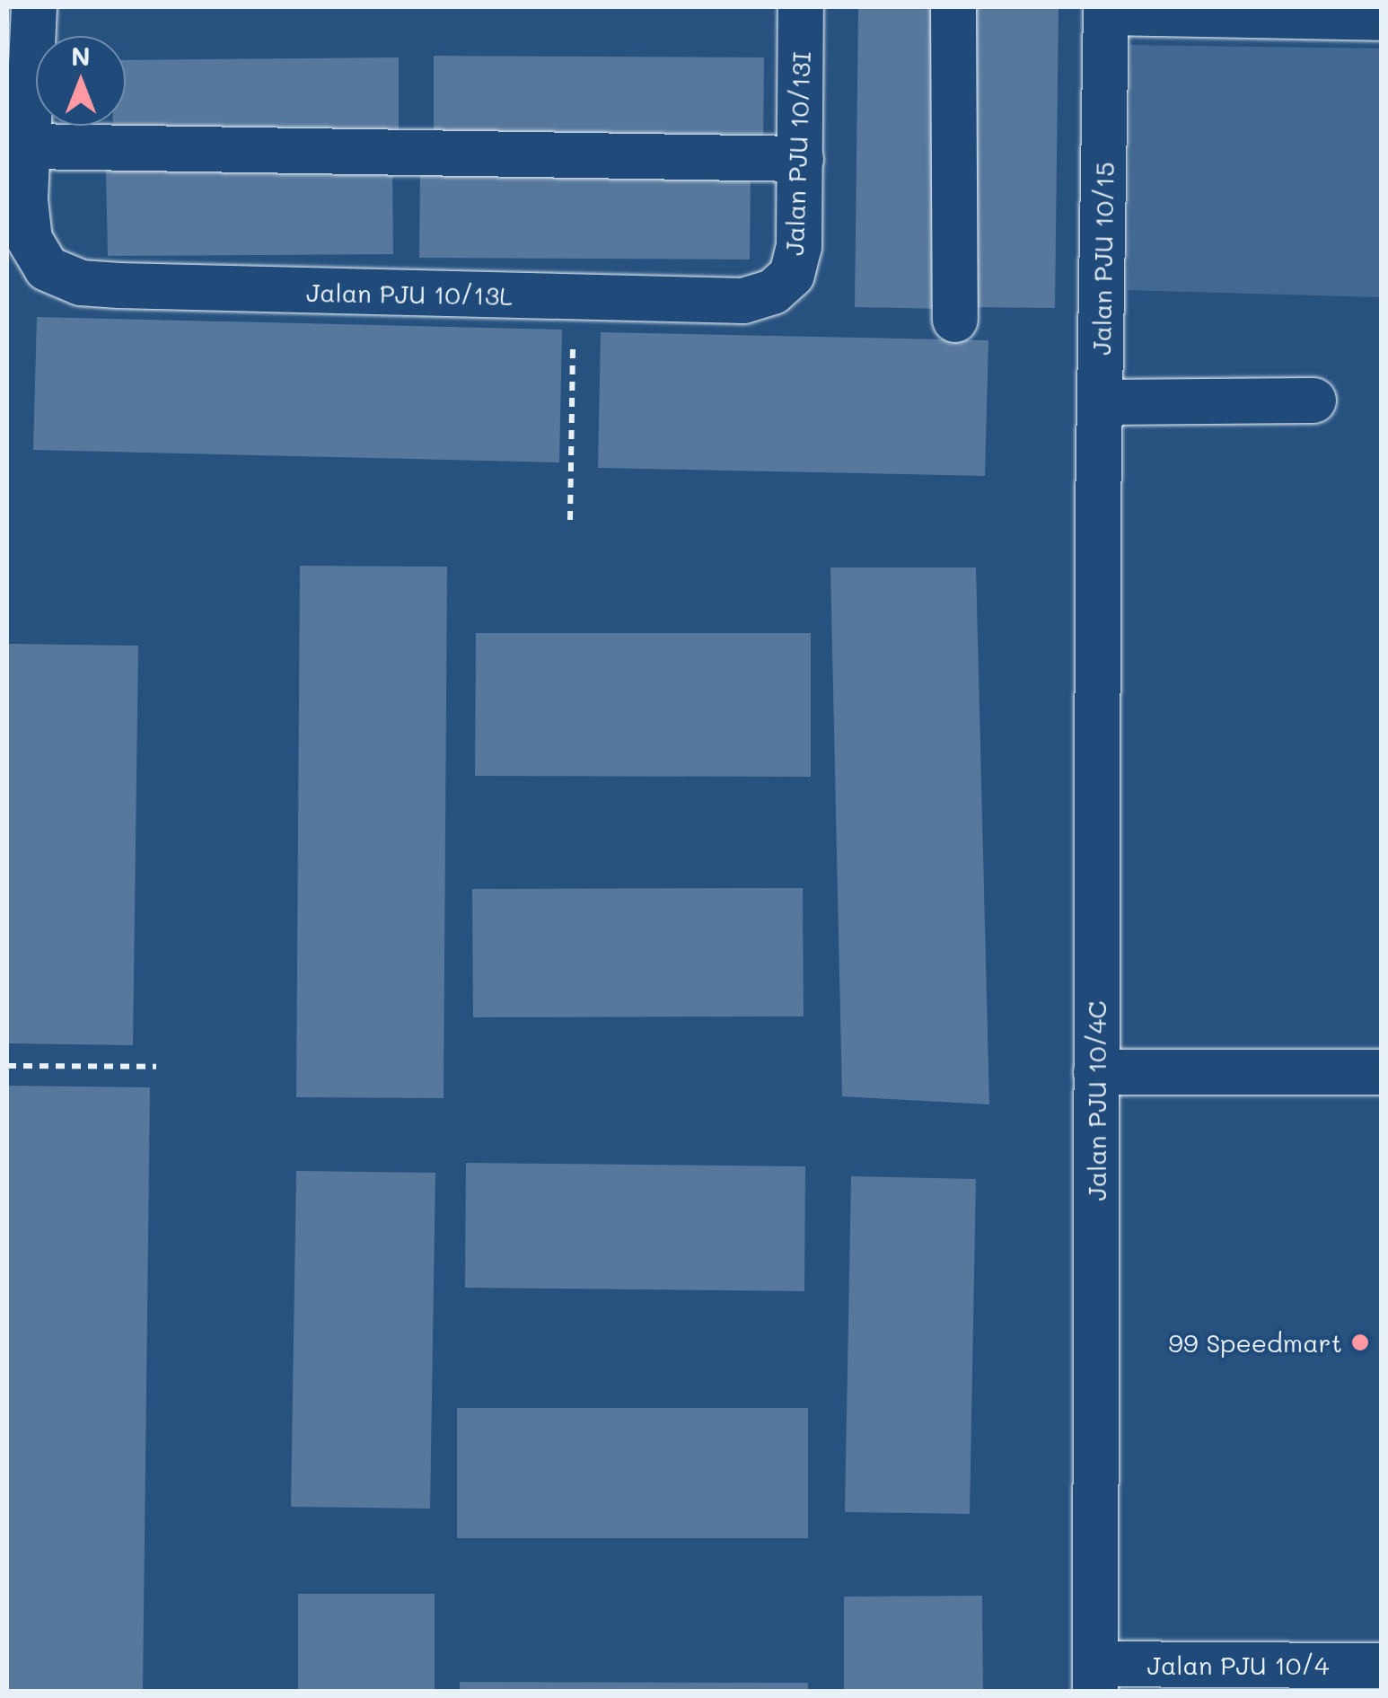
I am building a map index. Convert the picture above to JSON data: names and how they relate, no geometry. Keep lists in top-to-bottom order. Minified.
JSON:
{"streets":{"street":["Jalan PJU 10/13I","Jalan PJU 10/15","Jalan PJU 10/13L","Jalan PJU 10/4C","Jalan PJU 10/4"]},"crossings":[["Jalan PJU 10/13I","Jalan PJU 10/13L"],["Jalan PJU 10/15","Jalan PJU 10/4C"],["Jalan PJU 10/4C","Jalan PJU 10/4"]],"places":["99 Speedmart"],"north":"top"}
